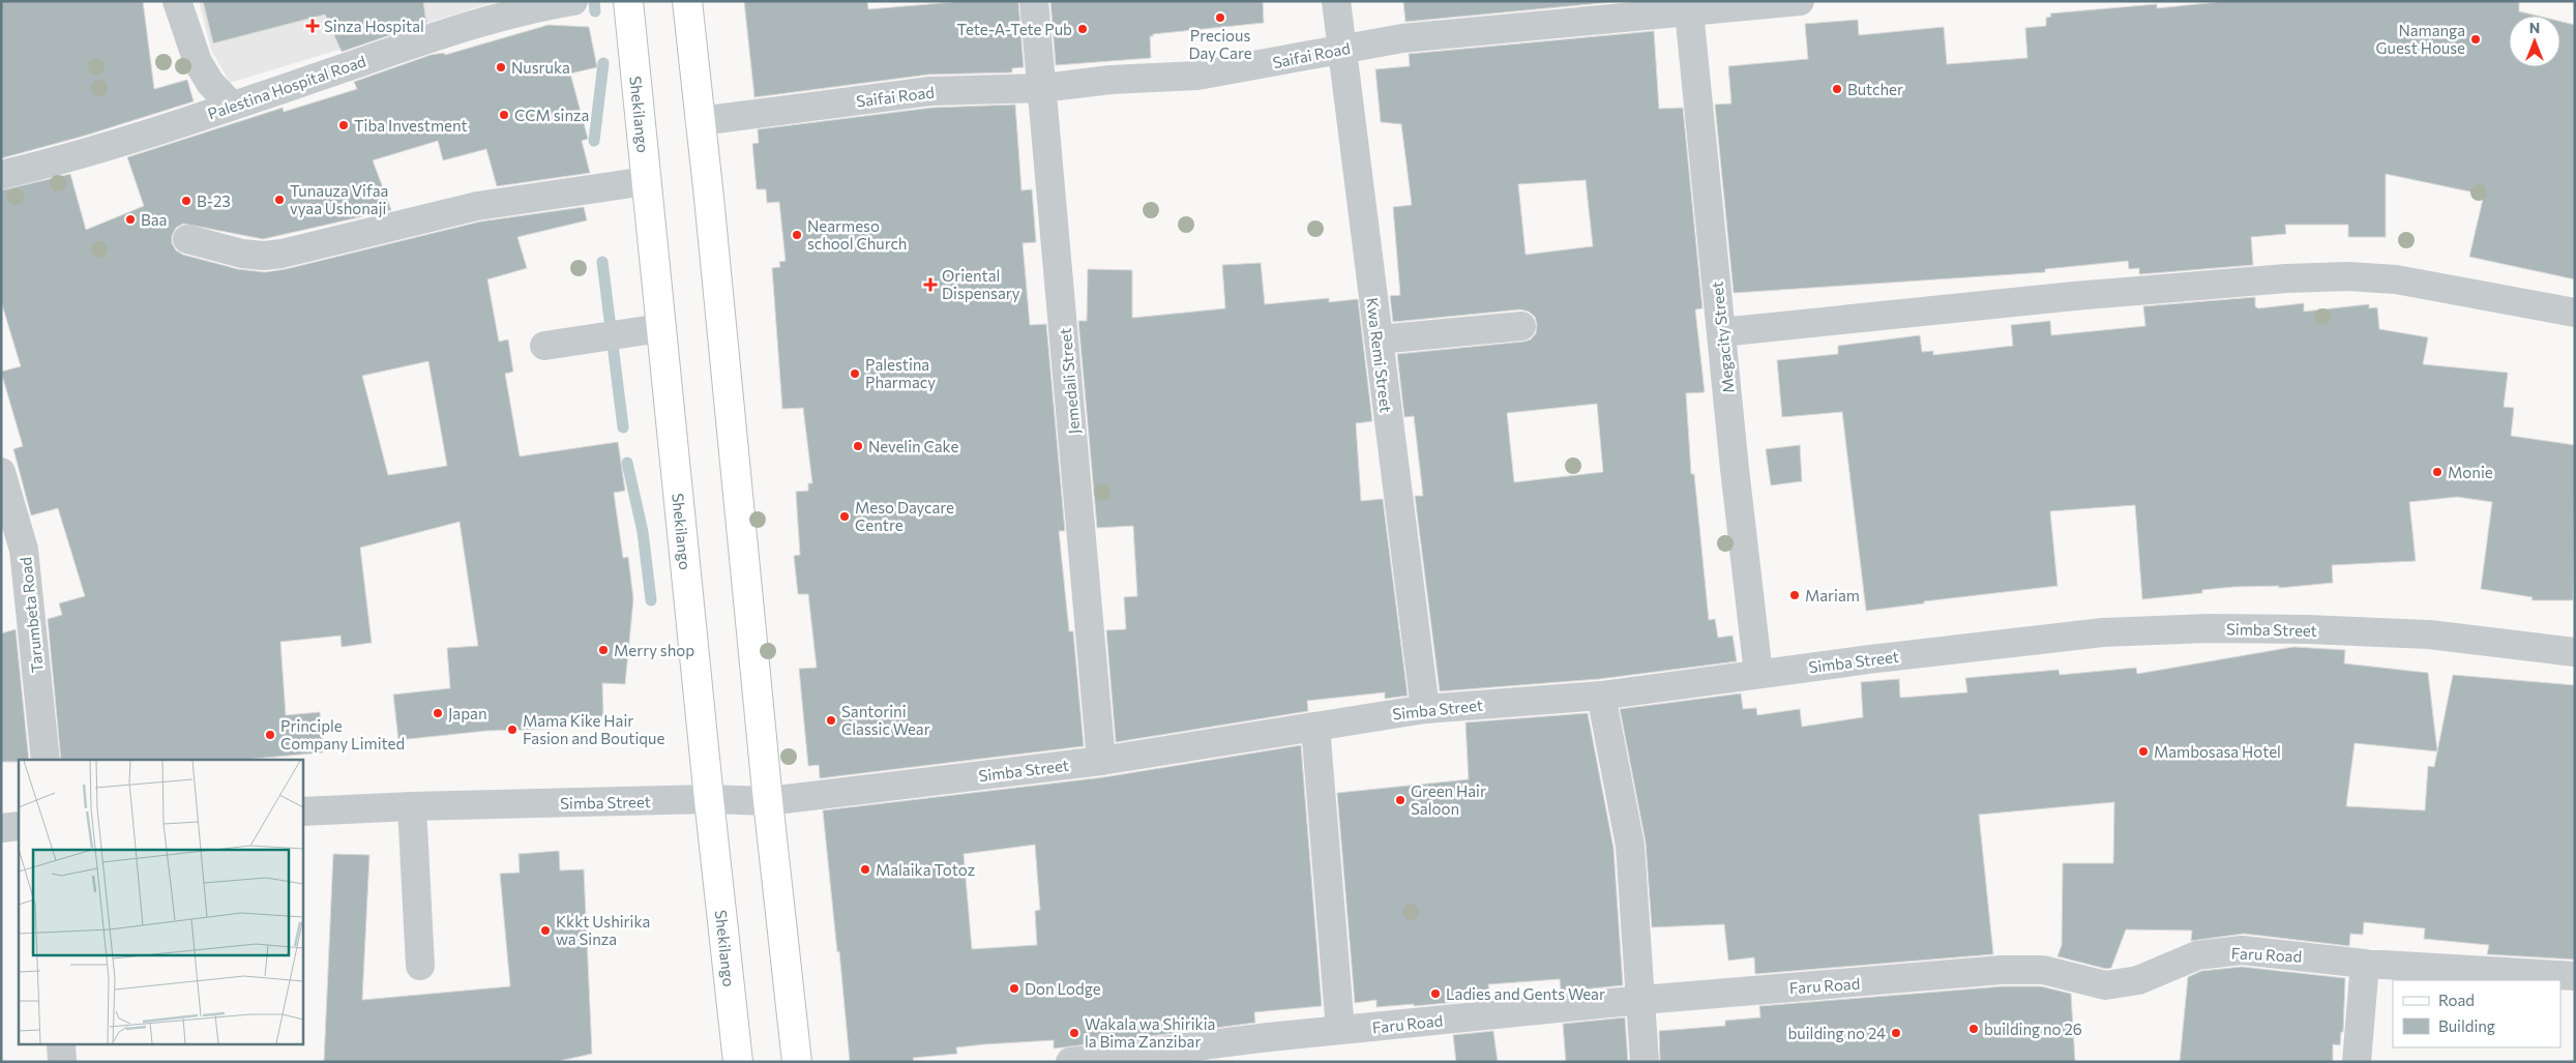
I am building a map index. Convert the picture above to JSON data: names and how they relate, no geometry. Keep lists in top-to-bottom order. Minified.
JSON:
{"streets":{"main road":["Shekilango"],"street":["Saifai Road","Palestina Hospital Road","Megacity Street","Kwa Remi Street","Jemedali Street","Tarumbeta Road","Simba Street","Faru Road"]},"crossings":[["Saifai Road","Megacity Street"],["Saifai Road","Kwa Remi Street"],["Saifai Road","Jemedali Street"],["Shekilango","Simba Street"],["Megacity Street","Simba Street"],["Kwa Remi Street","Simba Street"],["Jemedali Street","Simba Street"]],"places":{"other":["Precious Day Care","Tete-A-Tete Pub","Namanga Guest House","Nusruka","Butcher","CCM sinza","Tiba Investment","Tunauza Vifaa vyaa Ushonaji","B-23","Baa","Nearmeso school Church","Palestina Pharmacy","Nevelin Cake","Monie","Meso Daycare Centre","Mariam","Merry shop","Japan","Santorini Classic Wear","Mama Kike Hair Fasion and Boutique","Principle Company Limited","Mambosasa Hotel","Green Hair Saloon","Malaika Totoz","Kkkt Ushirika wa Sinza","Don Lodge","Ladies and Gents Wear","building no 26","Wakala wa Shirikia la Bima Zanzibar","building no 24"],"health":["Sinza Hospital","Oriental Dispensary"]},"legend":["Road","Building"],"north":"top"}
